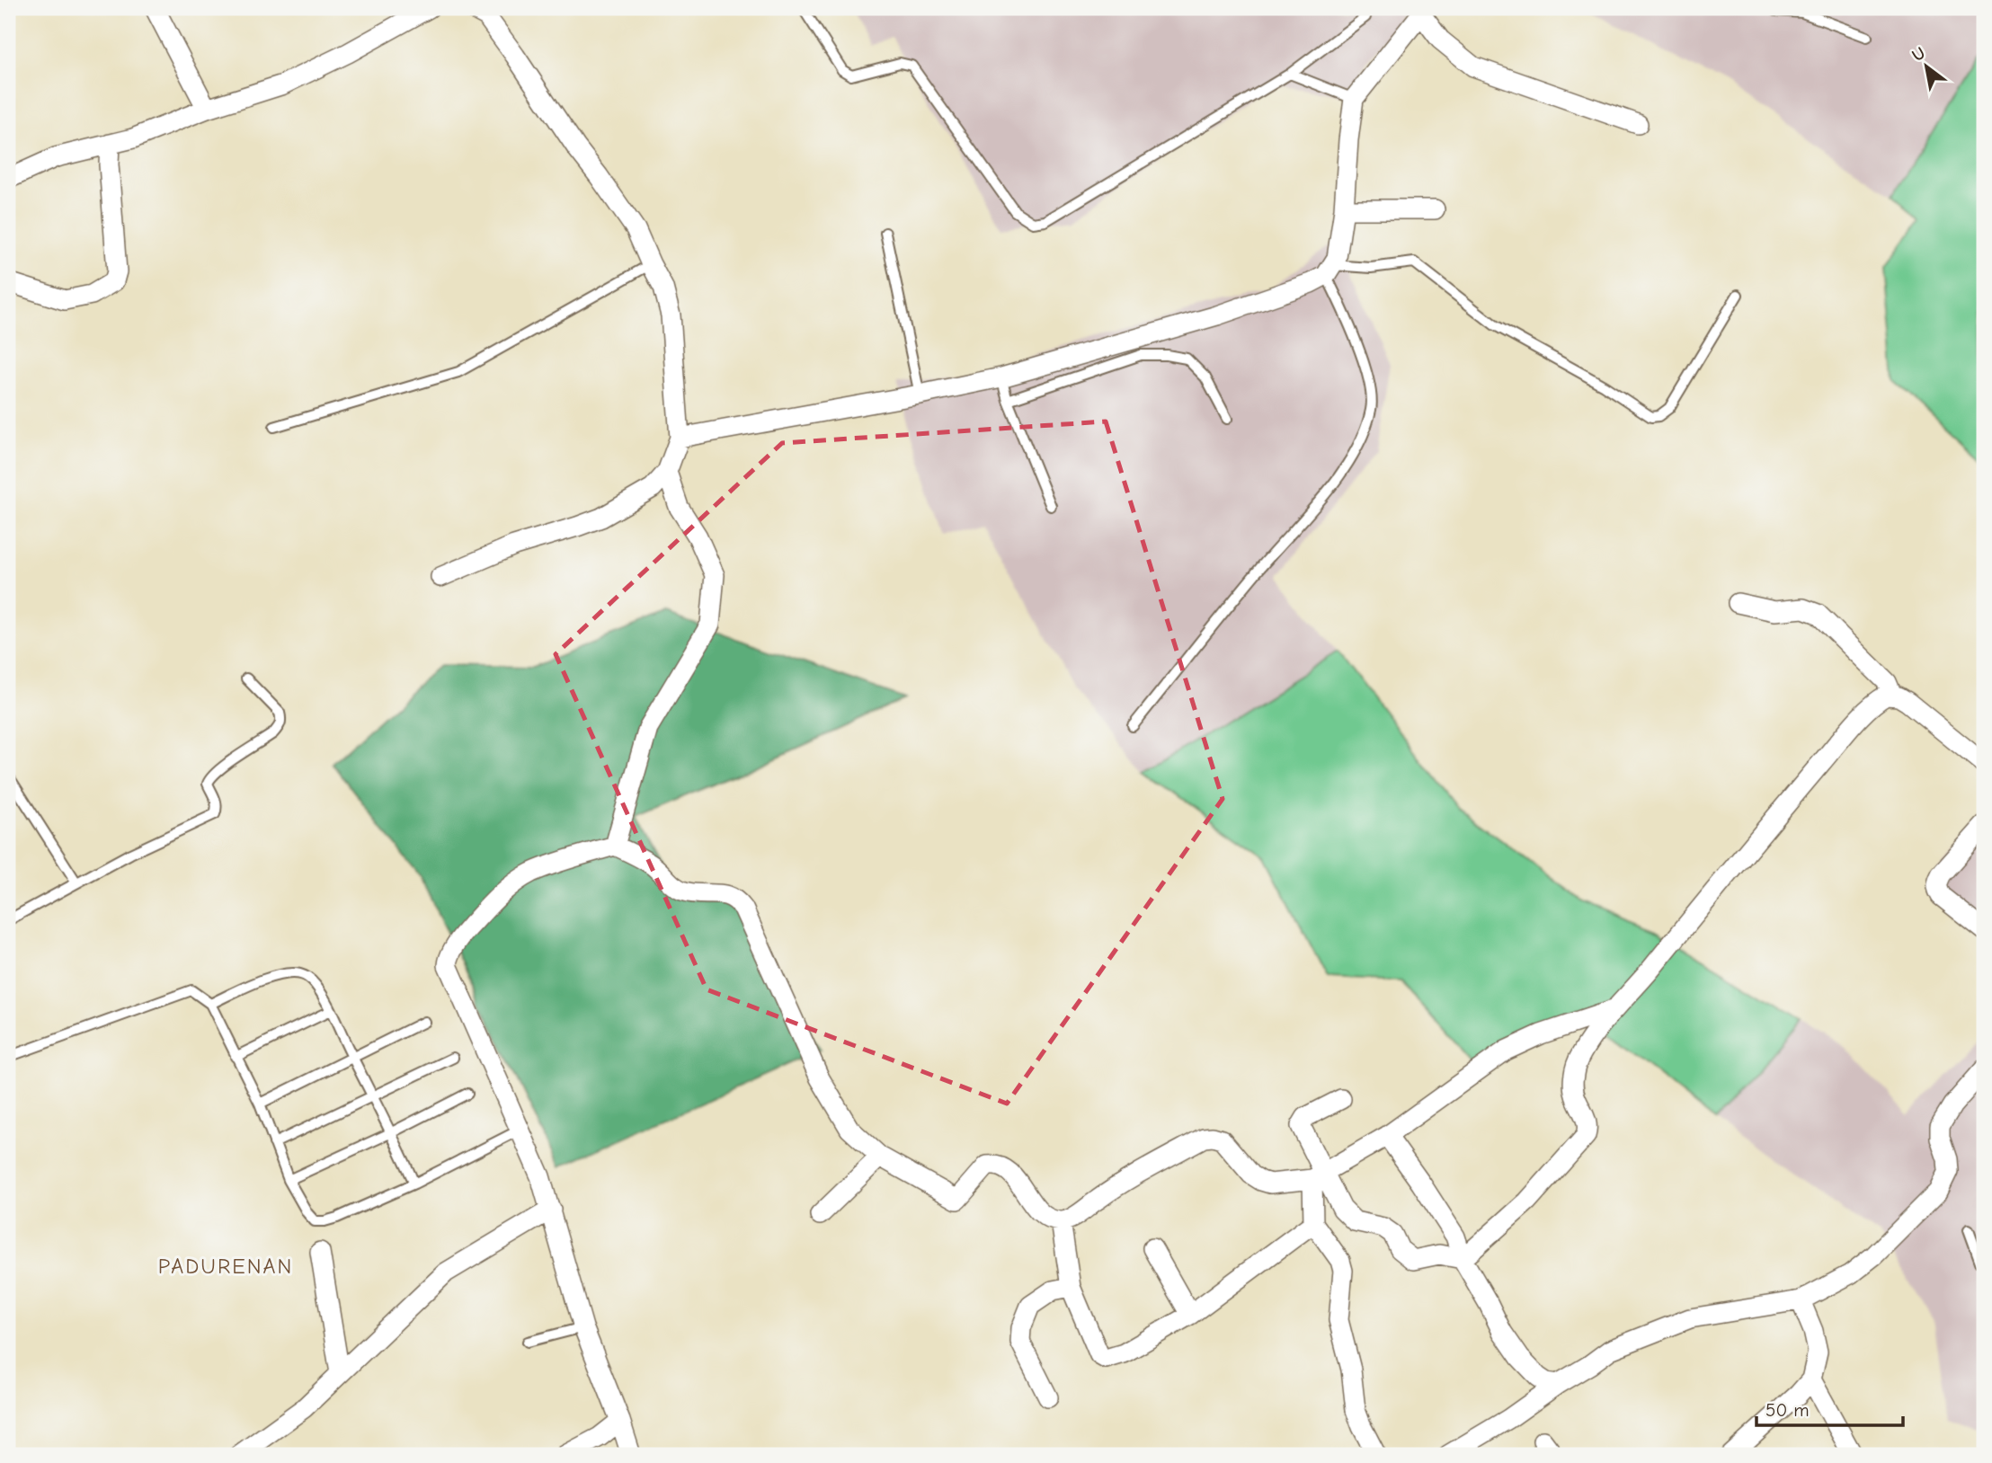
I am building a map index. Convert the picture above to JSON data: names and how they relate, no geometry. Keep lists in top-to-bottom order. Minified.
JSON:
{"districts":["PADURENAN"],"scale_bar":"50 m","north":"top left"}
